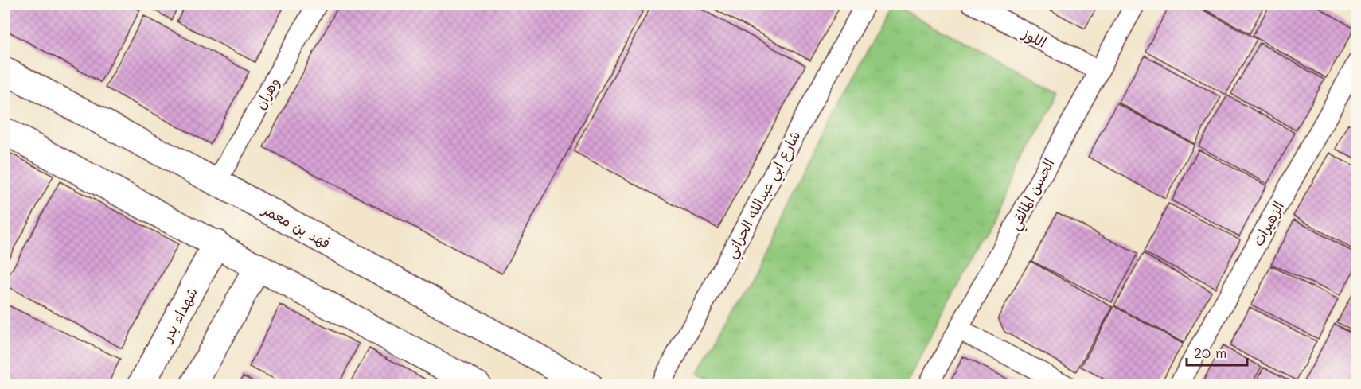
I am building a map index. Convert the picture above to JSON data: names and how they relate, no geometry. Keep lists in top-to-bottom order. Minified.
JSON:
{"streets":{"street":["اللوز","وهران","شارع ابي عبدالله الحراني","الحسن المالقي","الزهيرات","فهد بن معمر","شهداء بدر"]},"crossings":[["اللوز","الحسن المالقي"],["وهران","فهد بن معمر"]],"scale_bar":"20 m"}
